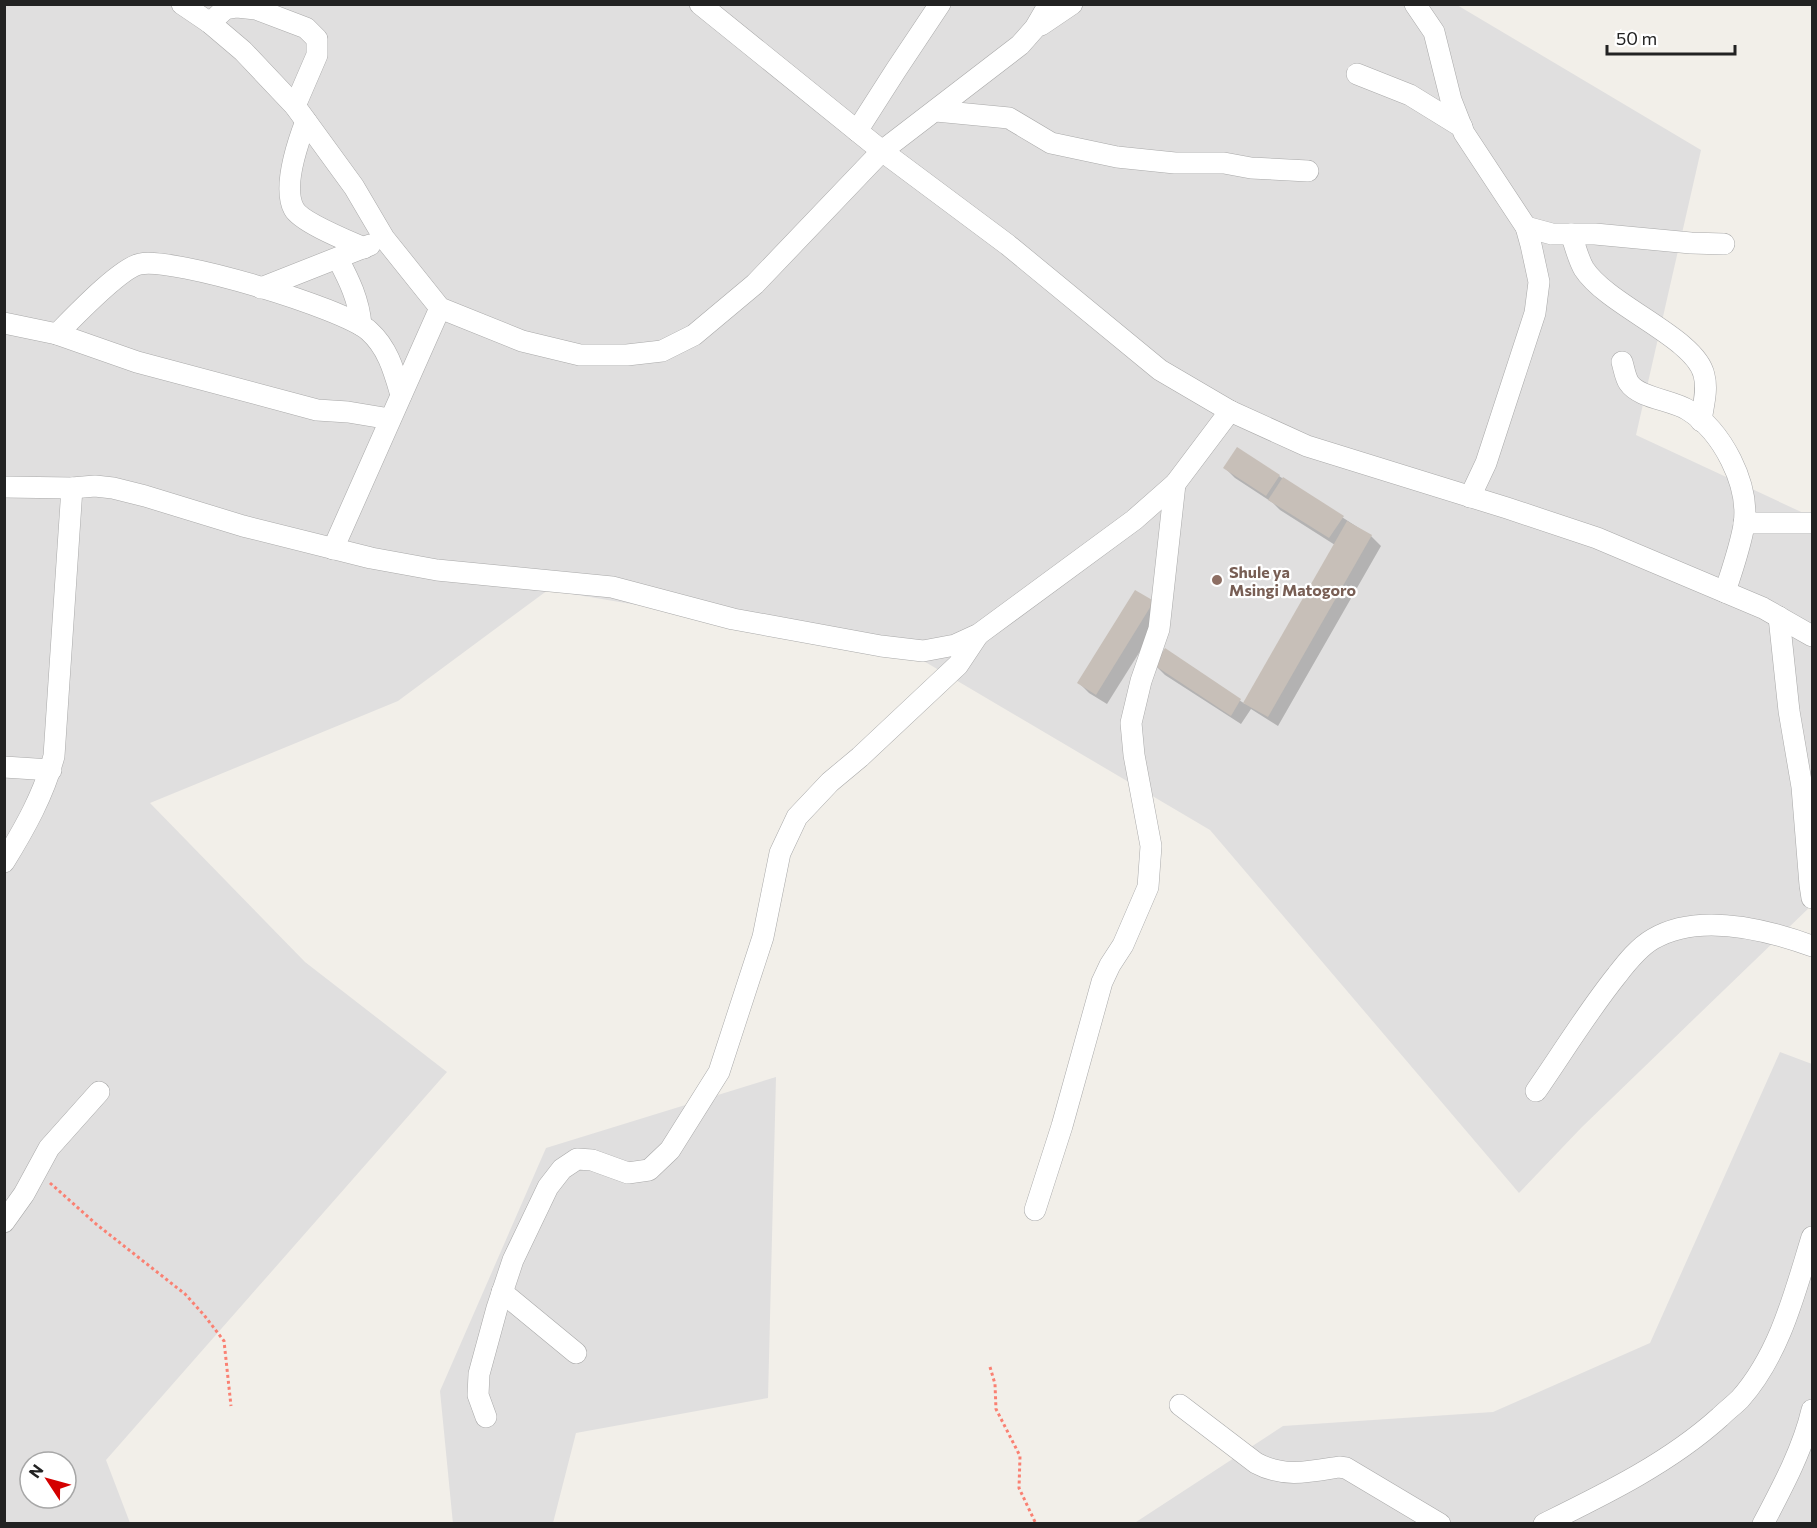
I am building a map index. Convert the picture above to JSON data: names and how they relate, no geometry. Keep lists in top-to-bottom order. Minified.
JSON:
{"places":["Shule ya Msingi Matogoro"],"scale_bar":"50 m","north":"top left"}
